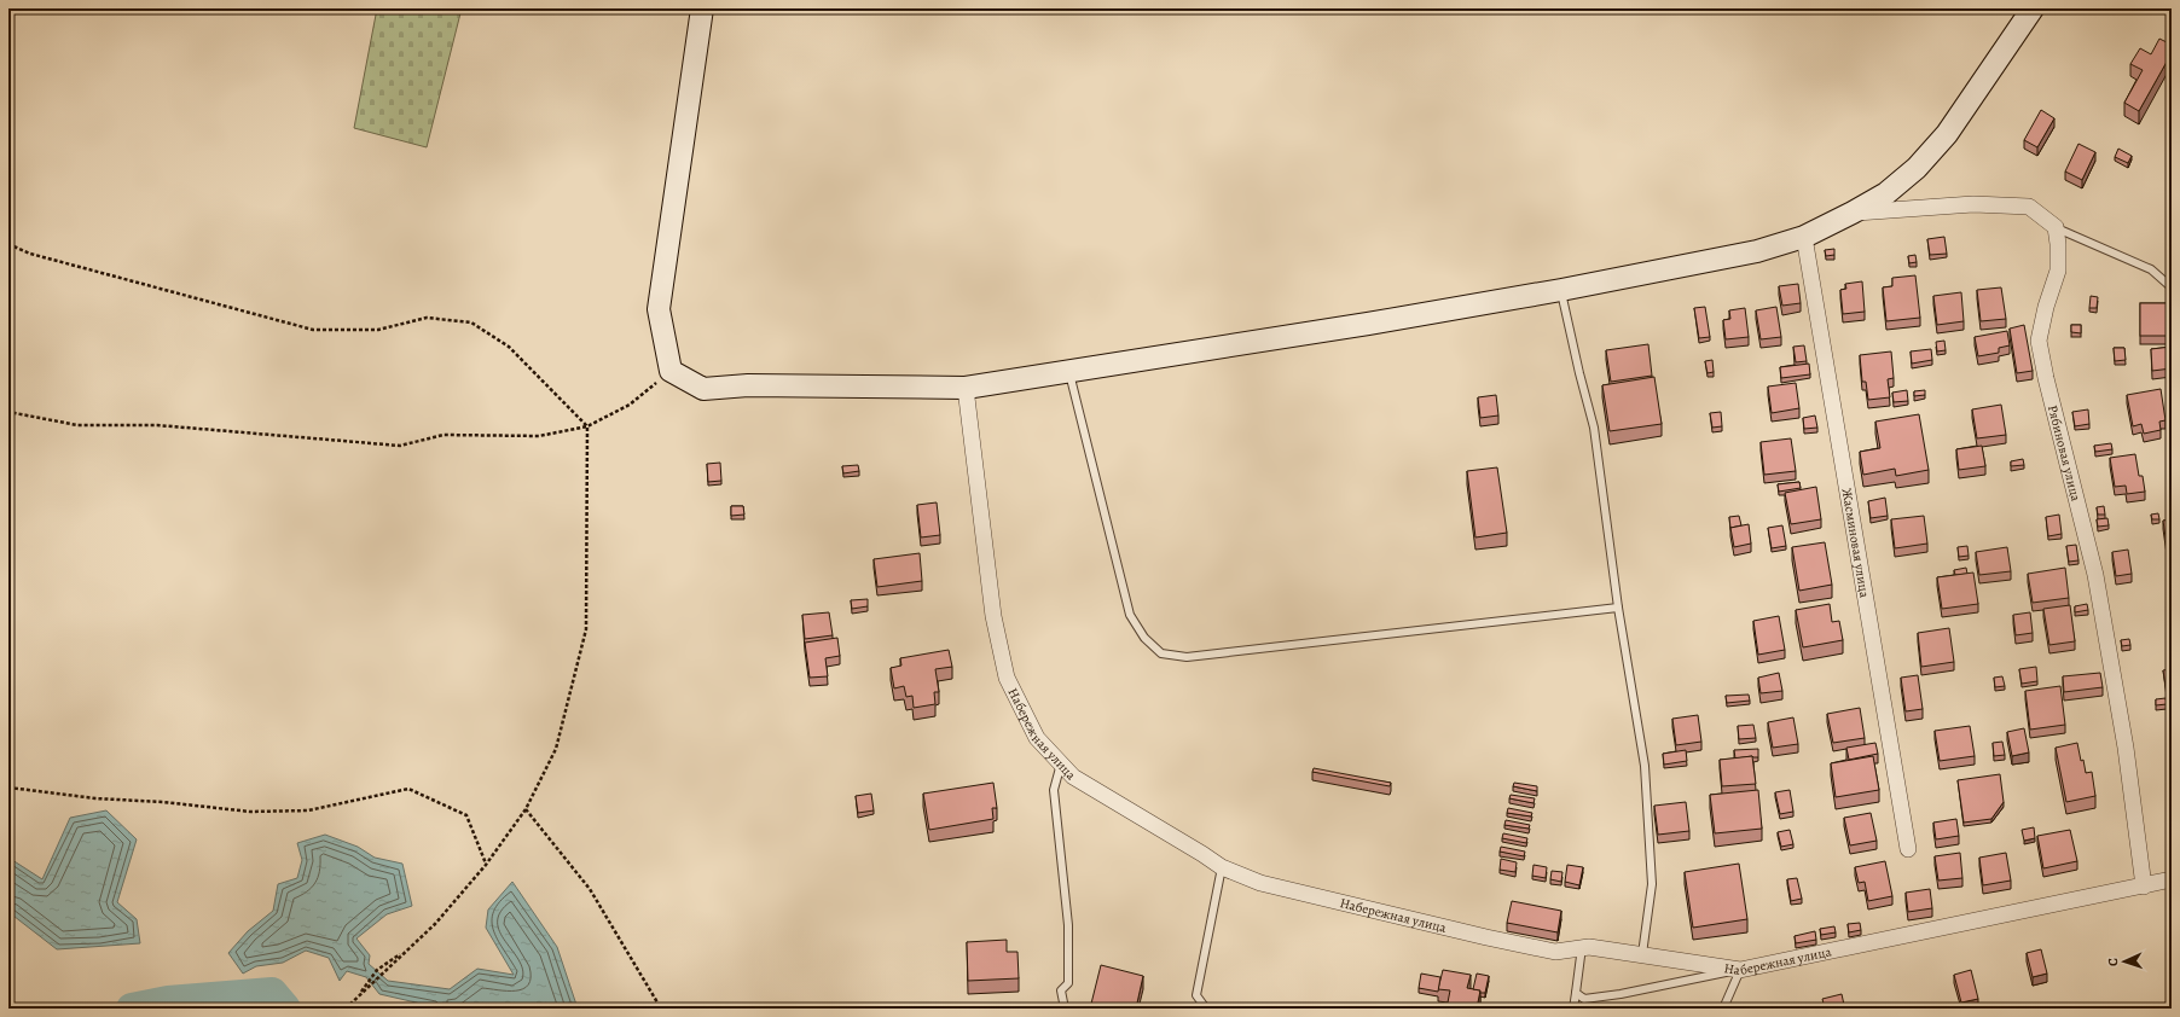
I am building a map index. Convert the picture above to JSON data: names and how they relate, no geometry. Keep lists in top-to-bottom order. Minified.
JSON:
{"streets":{"street":["Рябиновая улица","Жасминовая улица","Набережная улица"]},"crossings":[["Рябиновая улица","Набережная улица"]],"north":"left"}
